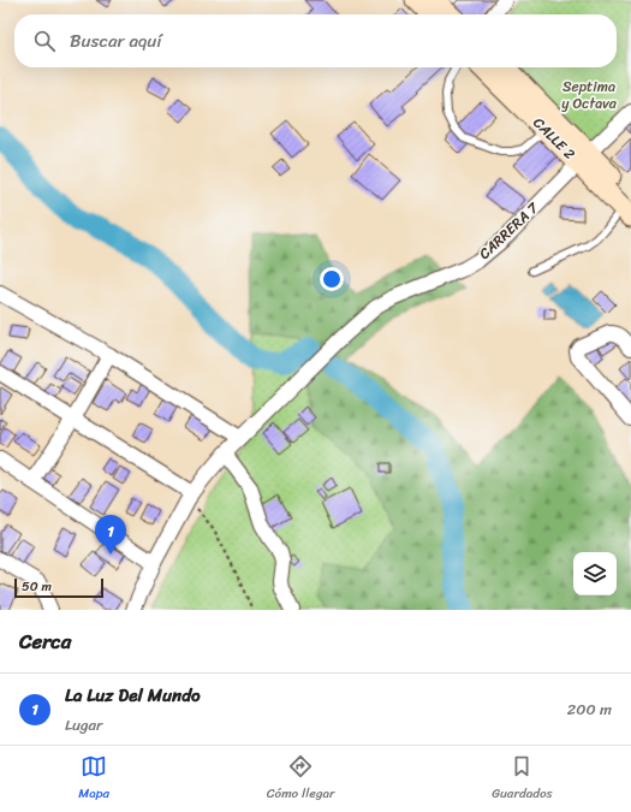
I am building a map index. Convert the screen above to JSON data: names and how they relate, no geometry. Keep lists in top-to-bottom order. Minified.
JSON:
{"streets":{"main road":["CALLE 2"],"street":["CARRERA 7"]},"crossings":[["CALLE 2","CARRERA 7"]],"parks":["Septima y Octava"],"scale_bar":"50 m","page":{"search":"Buscar aquí","pins":"1","scale":"50 m","heading":"Cerca","list":[{"mark":"1","name":"La Luz Del Mundo","note":"Lugar","value":"200 m"}],"nav":["Mapa","Cómo llegar","Guardados"]}}
